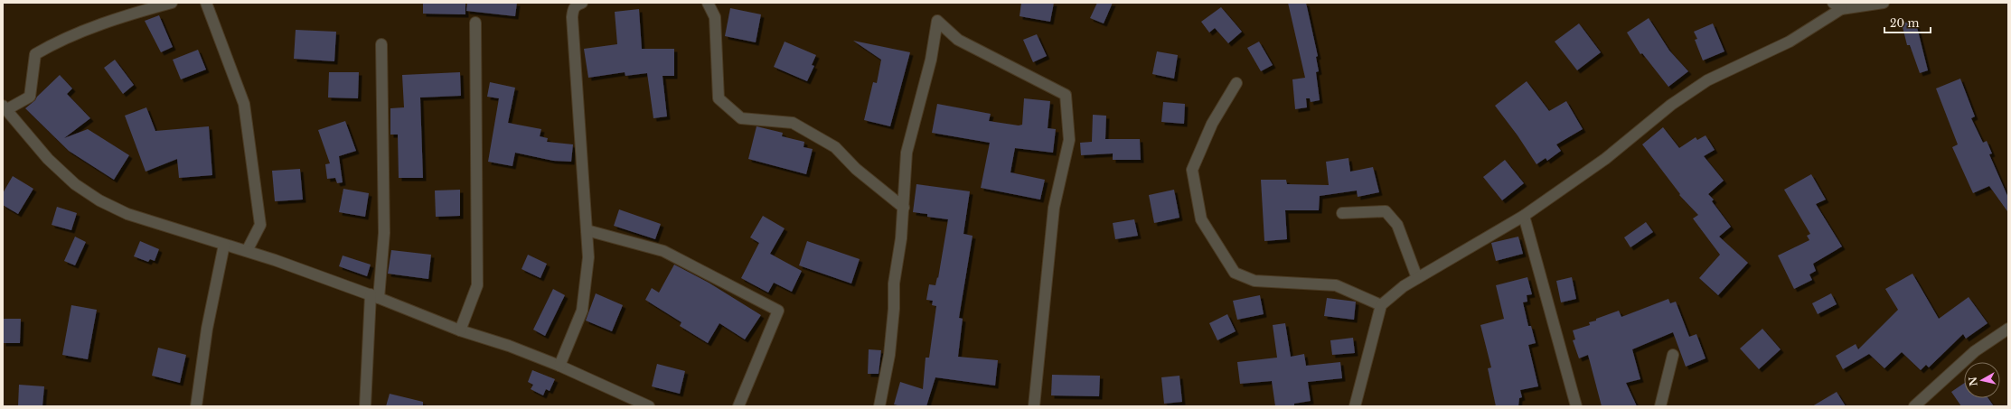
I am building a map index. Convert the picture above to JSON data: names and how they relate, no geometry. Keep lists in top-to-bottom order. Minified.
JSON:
{"scale_bar":"20 m","north":"left"}
